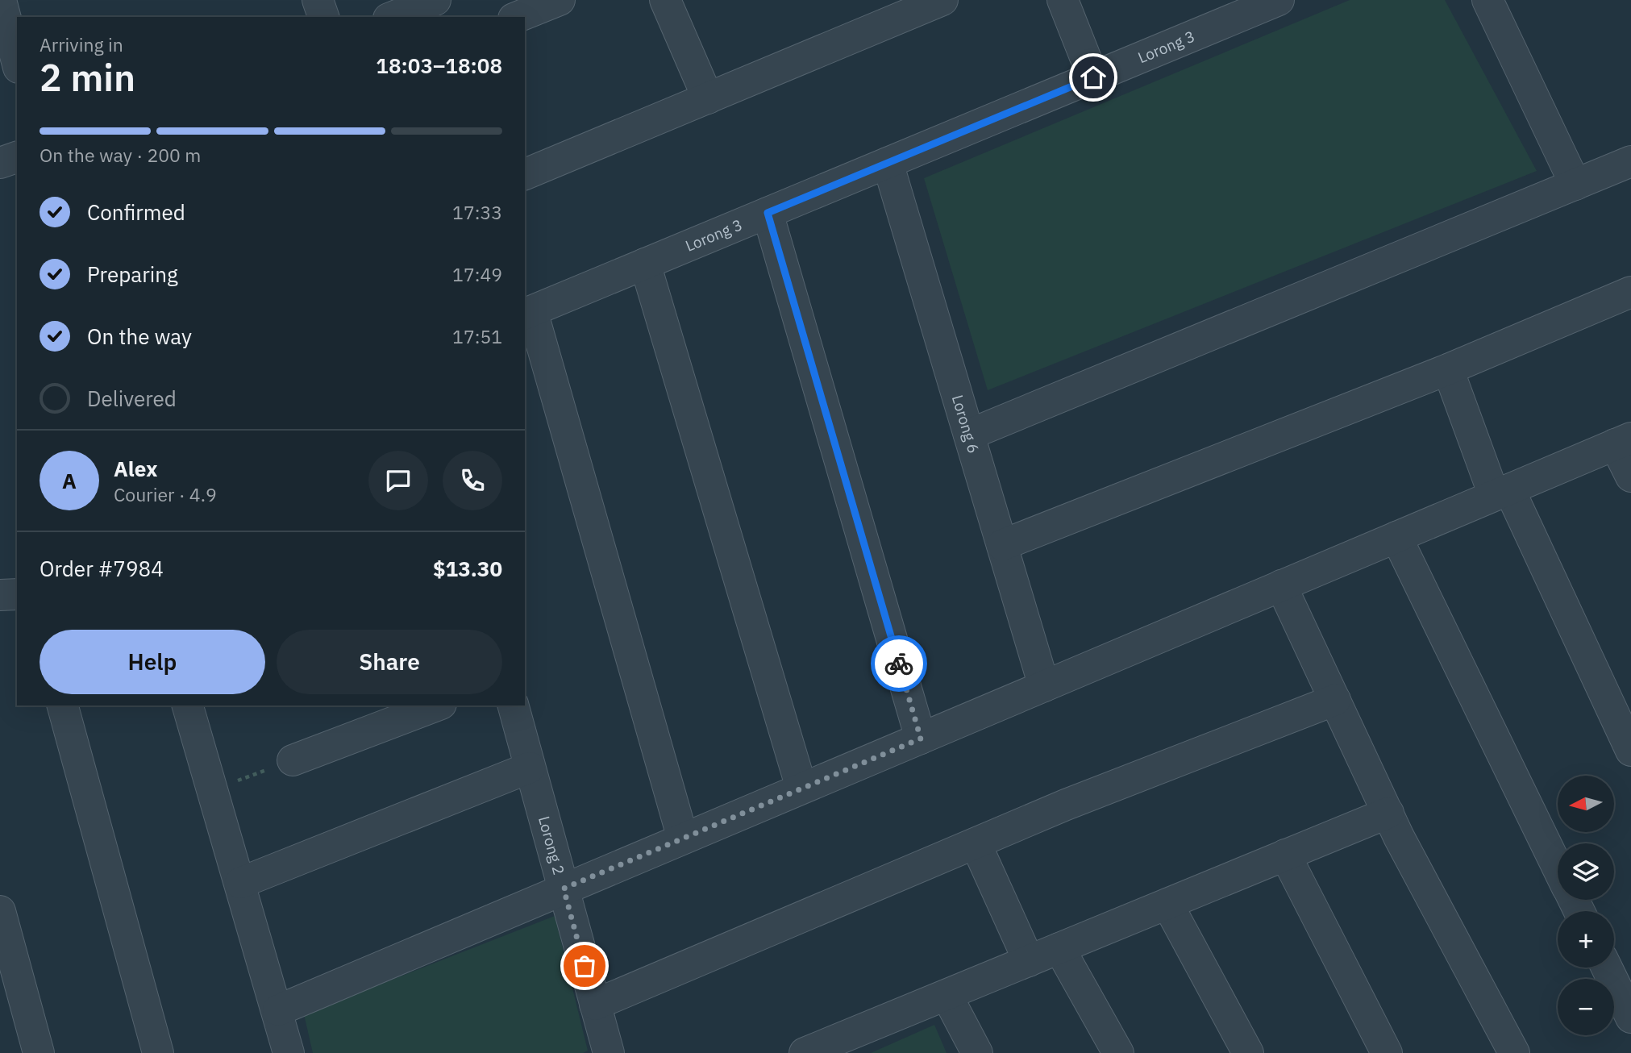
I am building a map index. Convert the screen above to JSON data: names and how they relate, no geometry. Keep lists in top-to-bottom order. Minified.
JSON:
{"streets":{"street":["Lorong 3","Lorong 6","Lorong 2"]},"crossings":[["Lorong 3","Lorong 6"]],"north":"left","page":{"heading":["2 min","Arriving in","18:03–18:08"],"panel":["Alex","Courier · 4.9","Order #7984","$13.30"],"bar":"On the way · 200 m","list":[["Confirmed","17:33"],["Preparing","17:49"],["On the way","17:51"],"Delivered"],"round":"A","buttons":["Help","Share"],"map_buttons":["+","−"]}}
